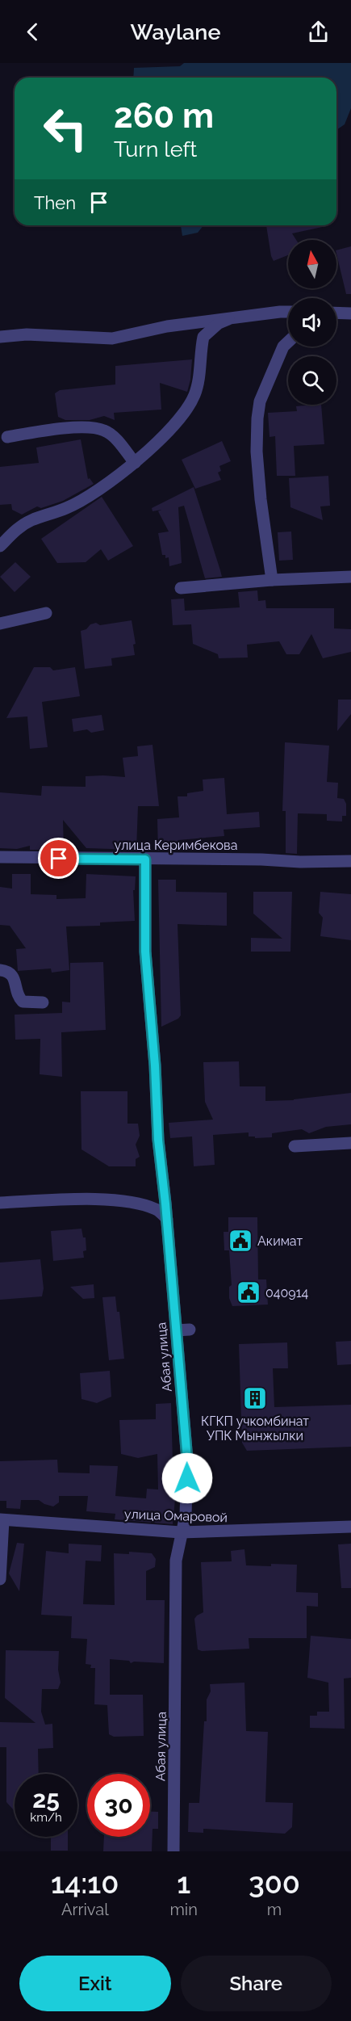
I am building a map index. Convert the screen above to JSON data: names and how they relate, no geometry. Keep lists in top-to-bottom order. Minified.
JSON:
{"streets":{"street":["улица Керимбекова","Абая улица","улица Омаровой"]},"crossings":[["улица Керимбекова","Абая улица"],["Абая улица","улица Омаровой"]],"places":{"public building":["Акимат","040914"],"building":["КГКП учкомбинат УПК Мынжылки"]},"north":"top","page":{"header":"Waylane","turn":["260 m","Turn left"],"then":"Then","speed":"25 km/h","limit":"30","eta":["14:10","Arrival","1","min","300","m"],"buttons":["Exit","Share"]}}
